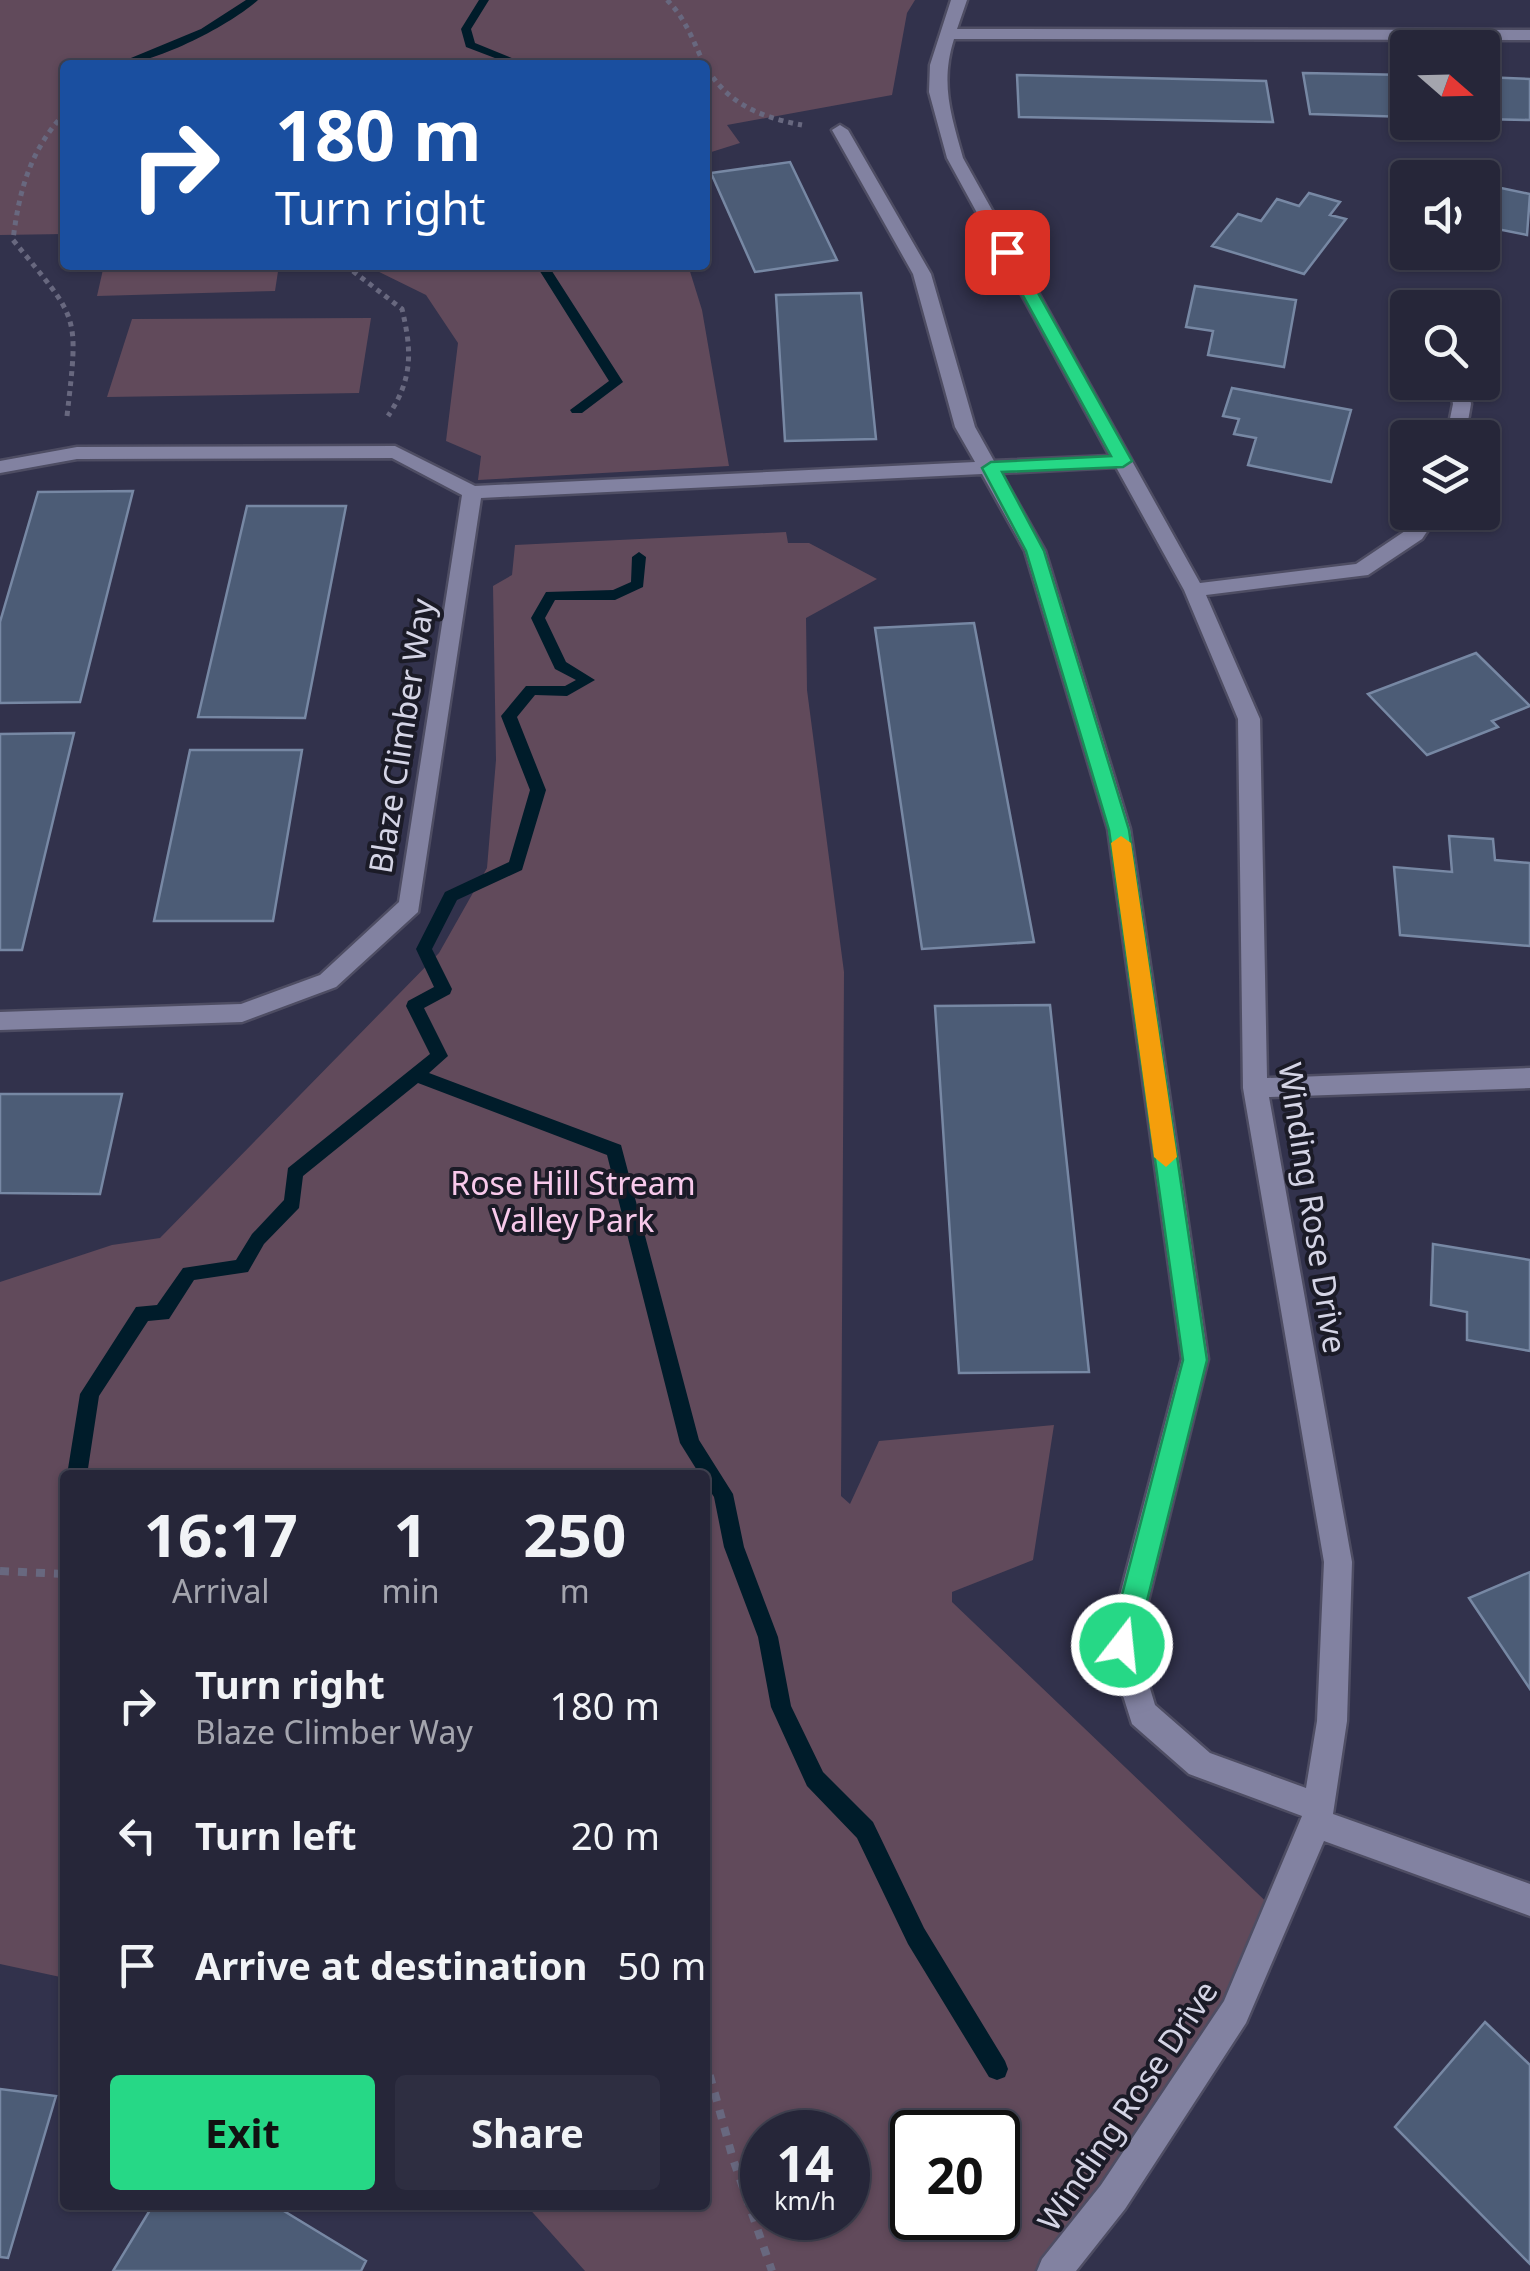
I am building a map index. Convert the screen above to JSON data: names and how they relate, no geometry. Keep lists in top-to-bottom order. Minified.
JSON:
{"streets":{"street":["Blaze Climber Way","Winding Rose Drive"]},"parks":["Rose Hill Stream Valley Park"],"north":"right","page":{"turn":["180 m","Turn right"],"eta":["16:17","Arrival","1","min","250","m"],"list":[{"name":"Turn right","note":"Blaze Climber Way","value":"180 m"},{"name":"Turn left","value":"20 m"},{"name":"Arrive at destination","value":"50 m"}],"buttons":["Exit","Share"],"speed":"14 km/h","limit":"20"}}
